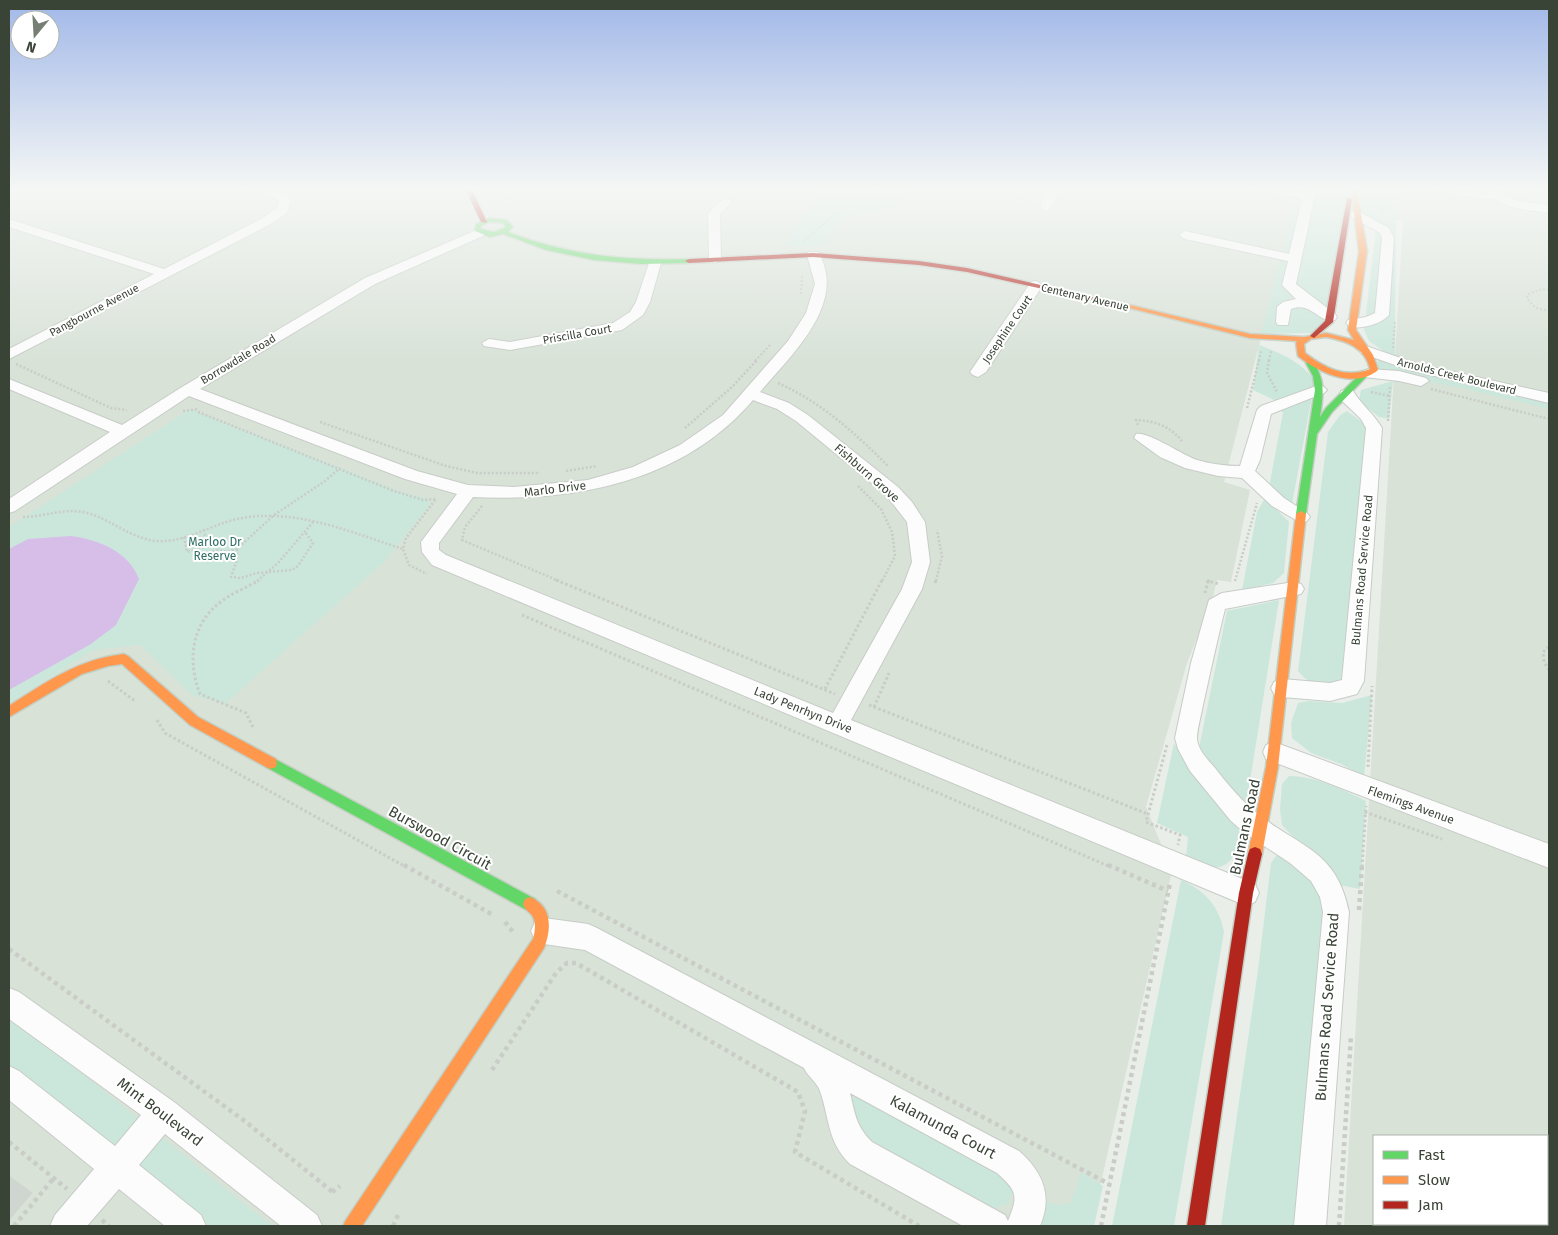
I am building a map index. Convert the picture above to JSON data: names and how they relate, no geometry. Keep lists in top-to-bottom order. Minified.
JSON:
{"streets":{"street":["Centenary Avenue","Pangbourne Avenue","Josephine Court","Priscilla Court","Borrowdale Road","Arnolds Creek Boulevard","Fishburn Grove","Marlo Drive","Bulmans Road Service Road","Lady Penrhyn Drive","Flemings Avenue","Bulmans Road","Burswood Circuit","Mint Boulevard","Kalamunda Court"]},"crossings":[["Centenary Avenue","Josephine Court"],["Centenary Avenue","Priscilla Court"],["Centenary Avenue","Arnolds Creek Boulevard"],["Centenary Avenue","Marlo Drive"],["Centenary Avenue","Bulmans Road"],["Borrowdale Road","Marlo Drive"],["Arnolds Creek Boulevard","Bulmans Road"],["Fishburn Grove","Marlo Drive"],["Fishburn Grove","Lady Penrhyn Drive"],["Marlo Drive","Lady Penrhyn Drive"],["Bulmans Road Service Road","Bulmans Road"],["Lady Penrhyn Drive","Bulmans Road"],["Flemings Avenue","Bulmans Road"],["Burswood Circuit","Kalamunda Court"]],"parks":["Marloo Dr Reserve"],"legend":["Fast","Slow","Jam"],"north":"bottom"}
